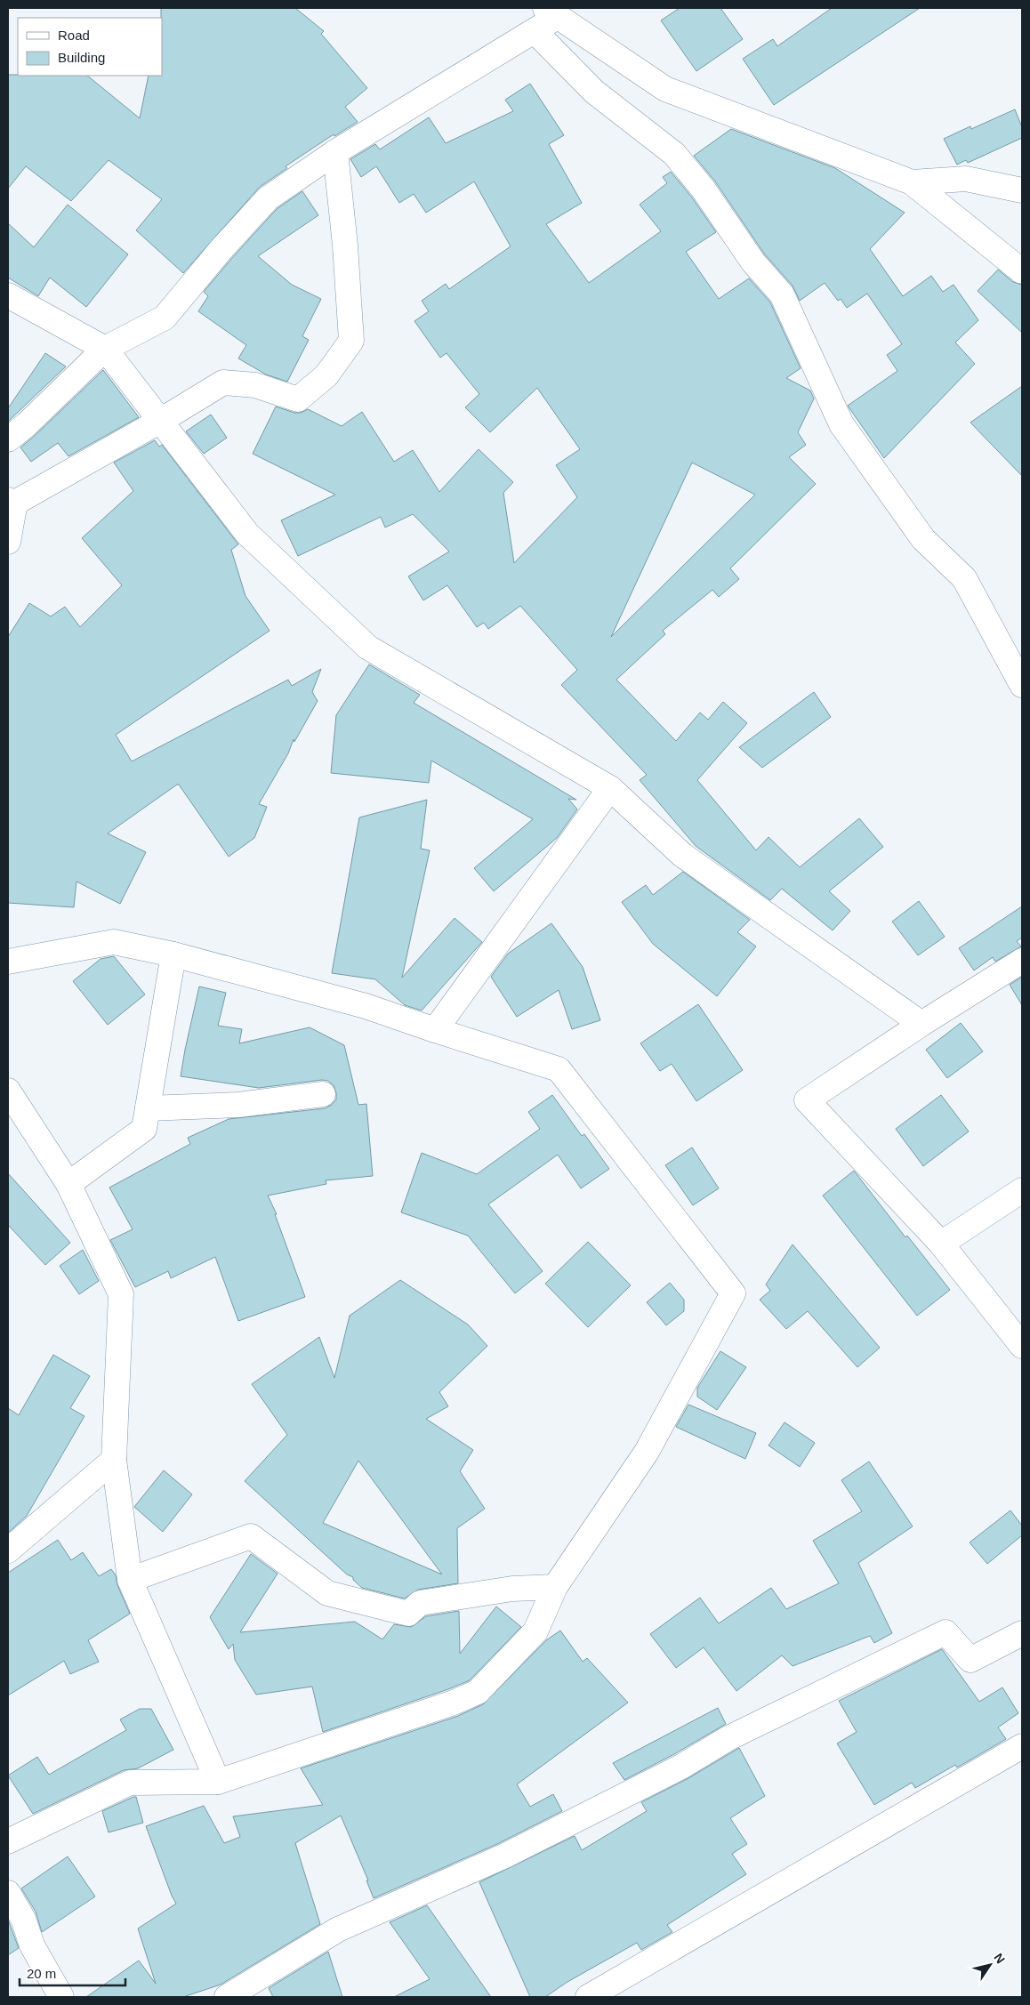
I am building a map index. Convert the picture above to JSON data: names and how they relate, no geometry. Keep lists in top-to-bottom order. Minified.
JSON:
{"legend":["Road","Building"],"scale_bar":"20 m","north":"top right"}
